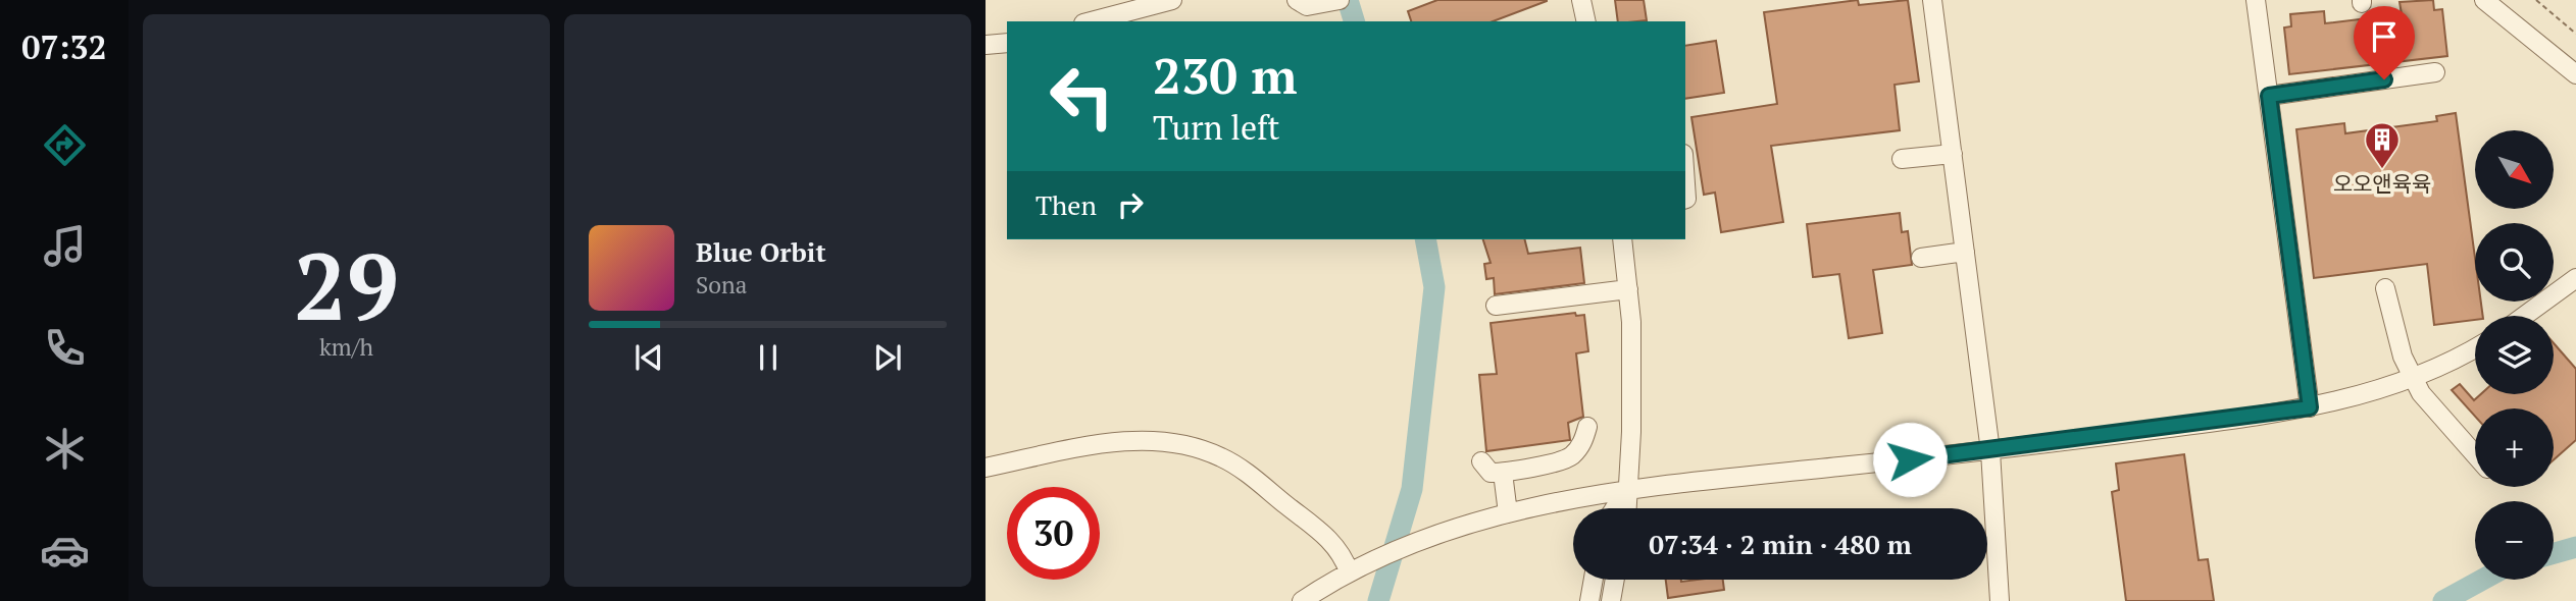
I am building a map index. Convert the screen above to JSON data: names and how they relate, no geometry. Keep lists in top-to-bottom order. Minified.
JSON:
{"places":{"building":["오오앤육육"]},"north":"bottom right","page":{"tabs":"07:32","tile":["29","km/h"],"turn":["230 m","Turn left"],"map_buttons":["+","−"],"then":"Then","song":["Blue Orbit","Sona"],"limit":"30","trip":"07:34 · 2 min · 480 m"}}
